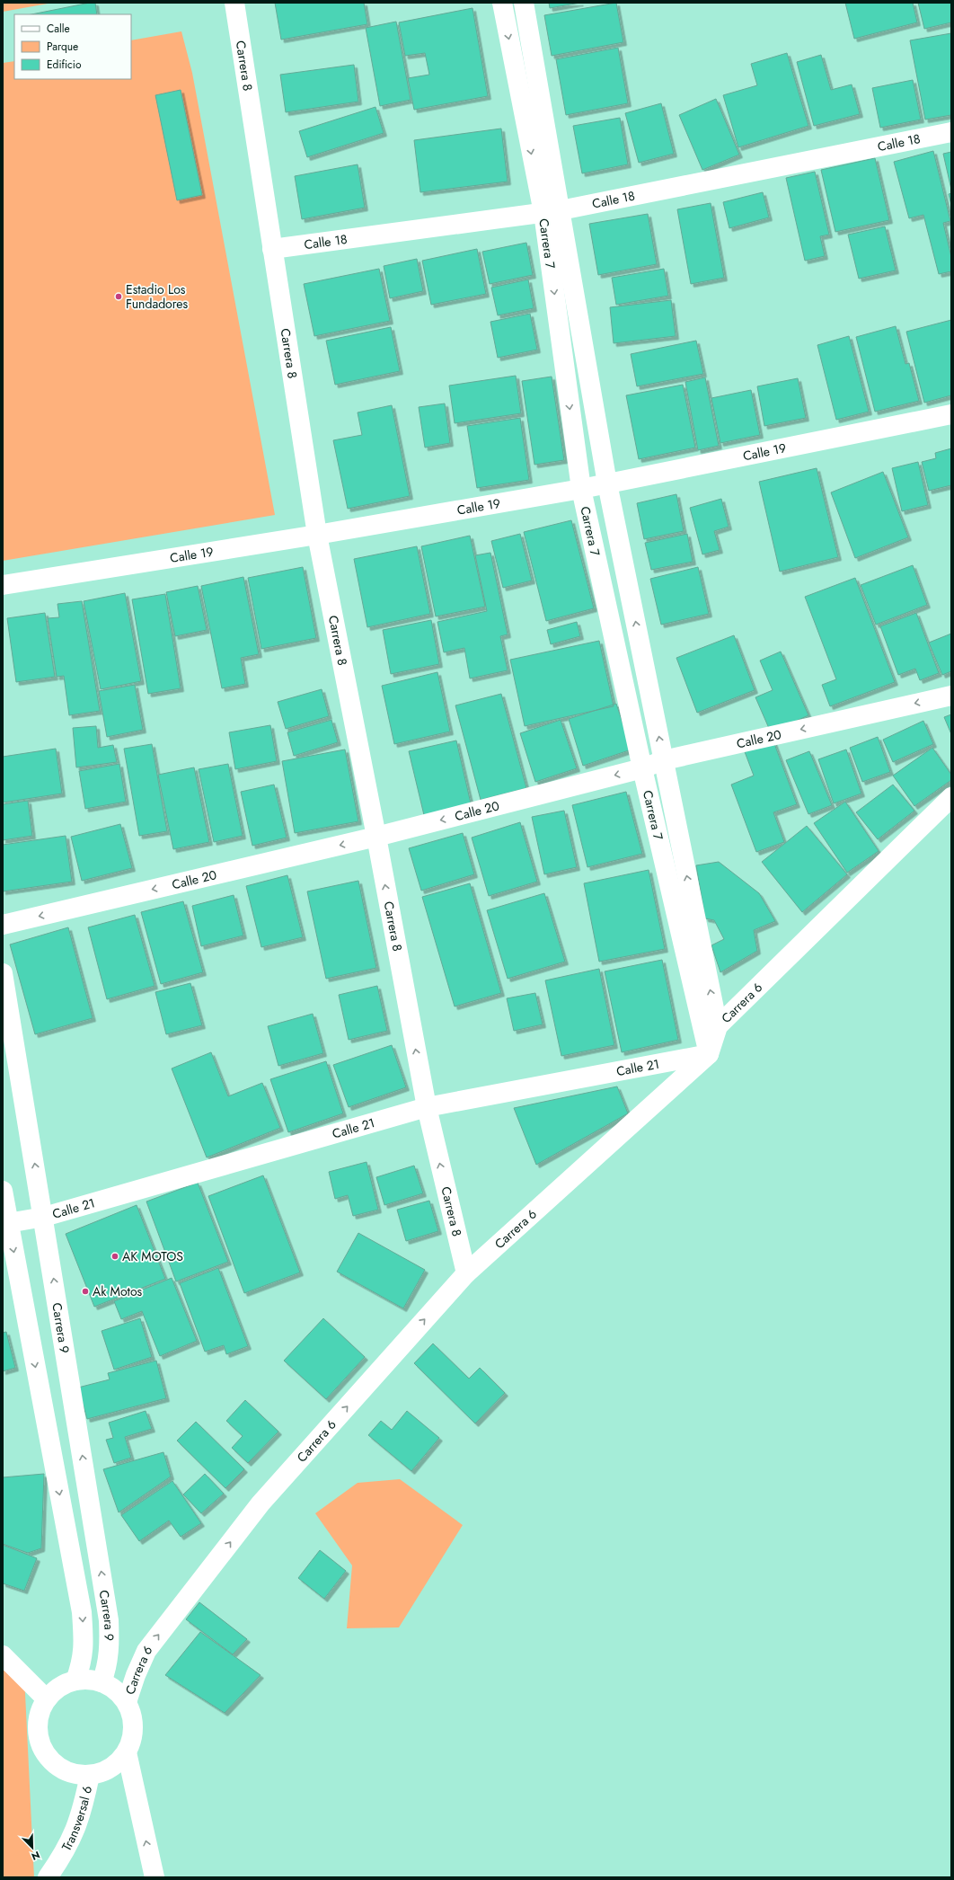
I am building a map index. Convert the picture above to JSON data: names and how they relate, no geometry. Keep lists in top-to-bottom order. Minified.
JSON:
{"streets":{"street":["Carrera 8","Calle 18","Carrera 7","Calle 19","Calle 20","Carrera 6","Calle 21","Carrera 9","Transversal 6"]},"crossings":[["Carrera 8","Calle 18"],["Carrera 8","Calle 19"],["Carrera 8","Calle 20"],["Carrera 8","Carrera 6"],["Carrera 8","Calle 21"],["Calle 18","Carrera 7"],["Carrera 7","Calle 19"],["Carrera 7","Calle 20"],["Carrera 7","Carrera 6"],["Carrera 7","Calle 21"],["Carrera 6","Calle 21"],["Carrera 6","Carrera 9"],["Carrera 6","Transversal 6"],["Calle 21","Carrera 9"],["Carrera 9","Transversal 6"]],"one_way":["Calle 20","Carrera 6"],"places":["Estadio Los Fundadores","AK MOTOS","Ak Motos"],"legend":["Calle","Parque","Edificio"],"north":"bottom right"}
